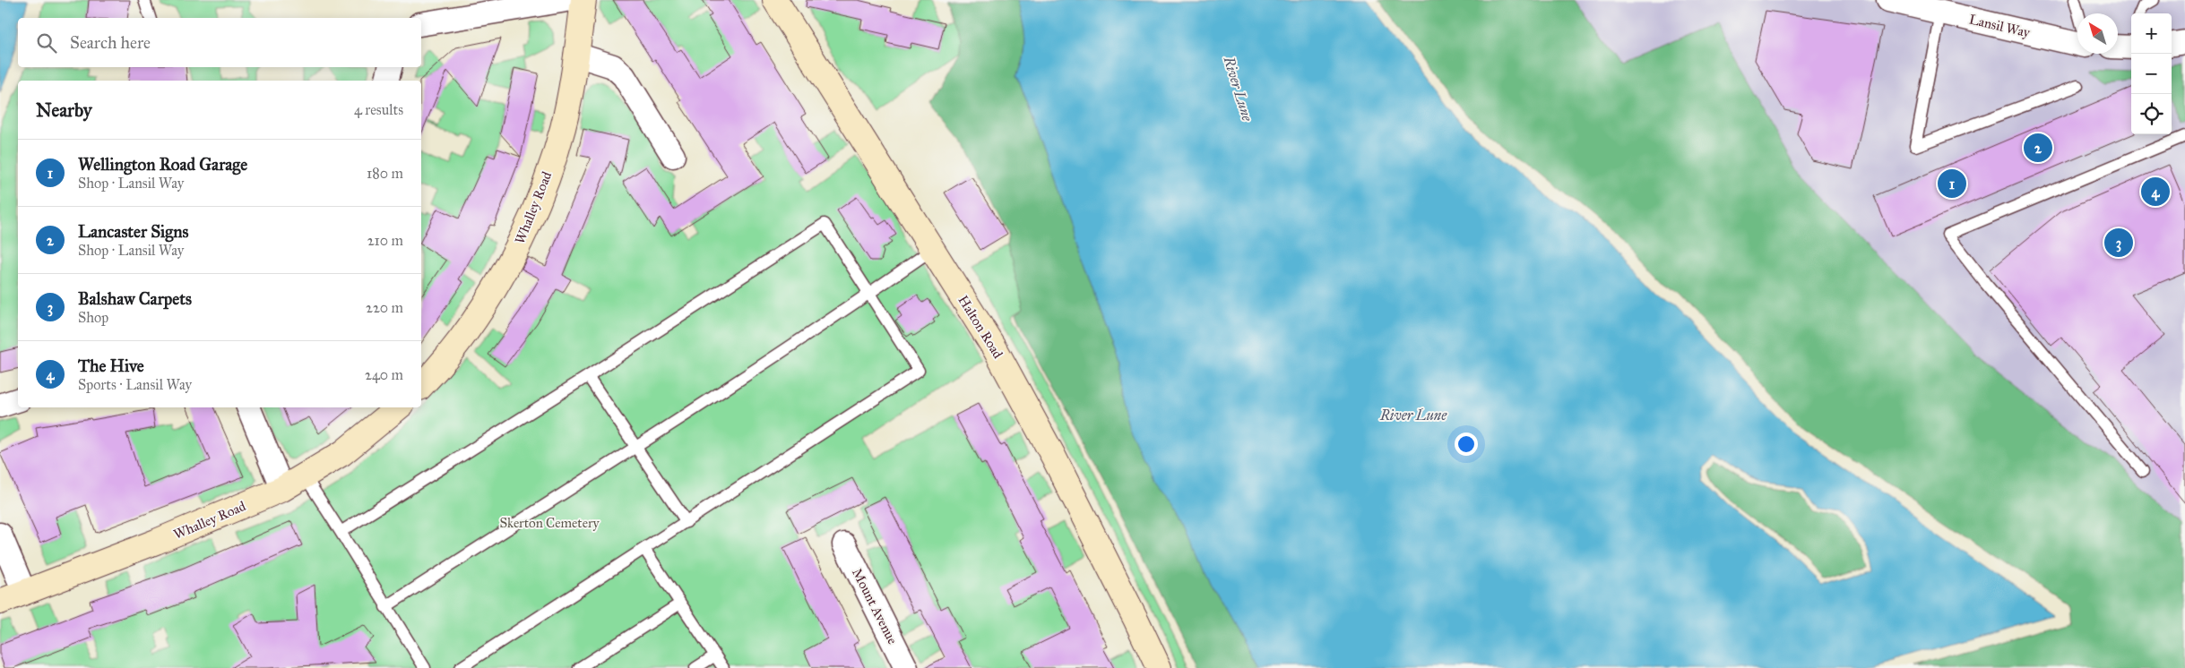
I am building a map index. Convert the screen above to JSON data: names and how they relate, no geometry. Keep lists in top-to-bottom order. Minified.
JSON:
{"streets":{"street":["Lansil Way","Whalley Road","Halton Road","Mount Avenue"]},"water":["River Lune"],"parks":["Skerton Cemetery"],"north":"top left","page":{"map_buttons":["+","−"],"search":"Search here","heading":["Nearby","4 results"],"pins":["2","1","4","3"],"list":[{"mark":"1","name":"Wellington Road Garage","note":"Shop · Lansil Way","value":"180 m"},{"mark":"2","name":"Lancaster Signs","note":"Shop · Lansil Way","value":"210 m"},{"mark":"3","name":"Balshaw Carpets","note":"Shop","value":"220 m"},{"mark":"4","name":"The Hive","note":"Sports · Lansil Way","value":"240 m"}]}}
